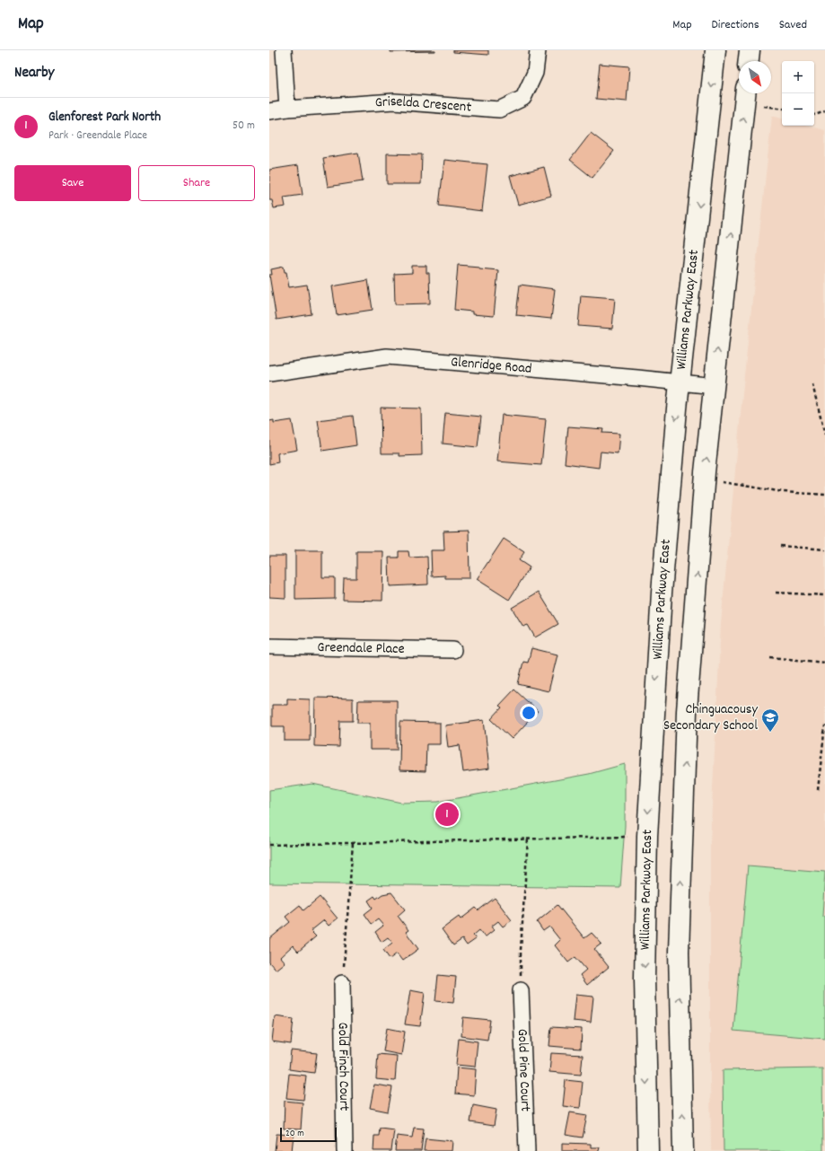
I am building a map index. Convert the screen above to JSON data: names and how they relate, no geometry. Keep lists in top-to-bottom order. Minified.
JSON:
{"streets":{"main road":["Williams Parkway East"],"street":["Griselda Crescent","Glenridge Road","Greendale Place","Gold Finch Court","Gold Pine Court"]},"crossings":[["Williams Parkway East","Glenridge Road"]],"places":{"school or university":["Chinguacousy Secondary School"]},"scale_bar":"20 m","north":"bottom right","page":{"header":"Map","nav":["Map","Directions","Saved"],"heading":"Nearby","map_buttons":["+","−"],"list":[{"mark":"1","name":"Glenforest Park North","note":"Park · Greendale Place","value":"50 m"}],"buttons":["Save","Share"],"pins":"1","scale":"20 m"}}
